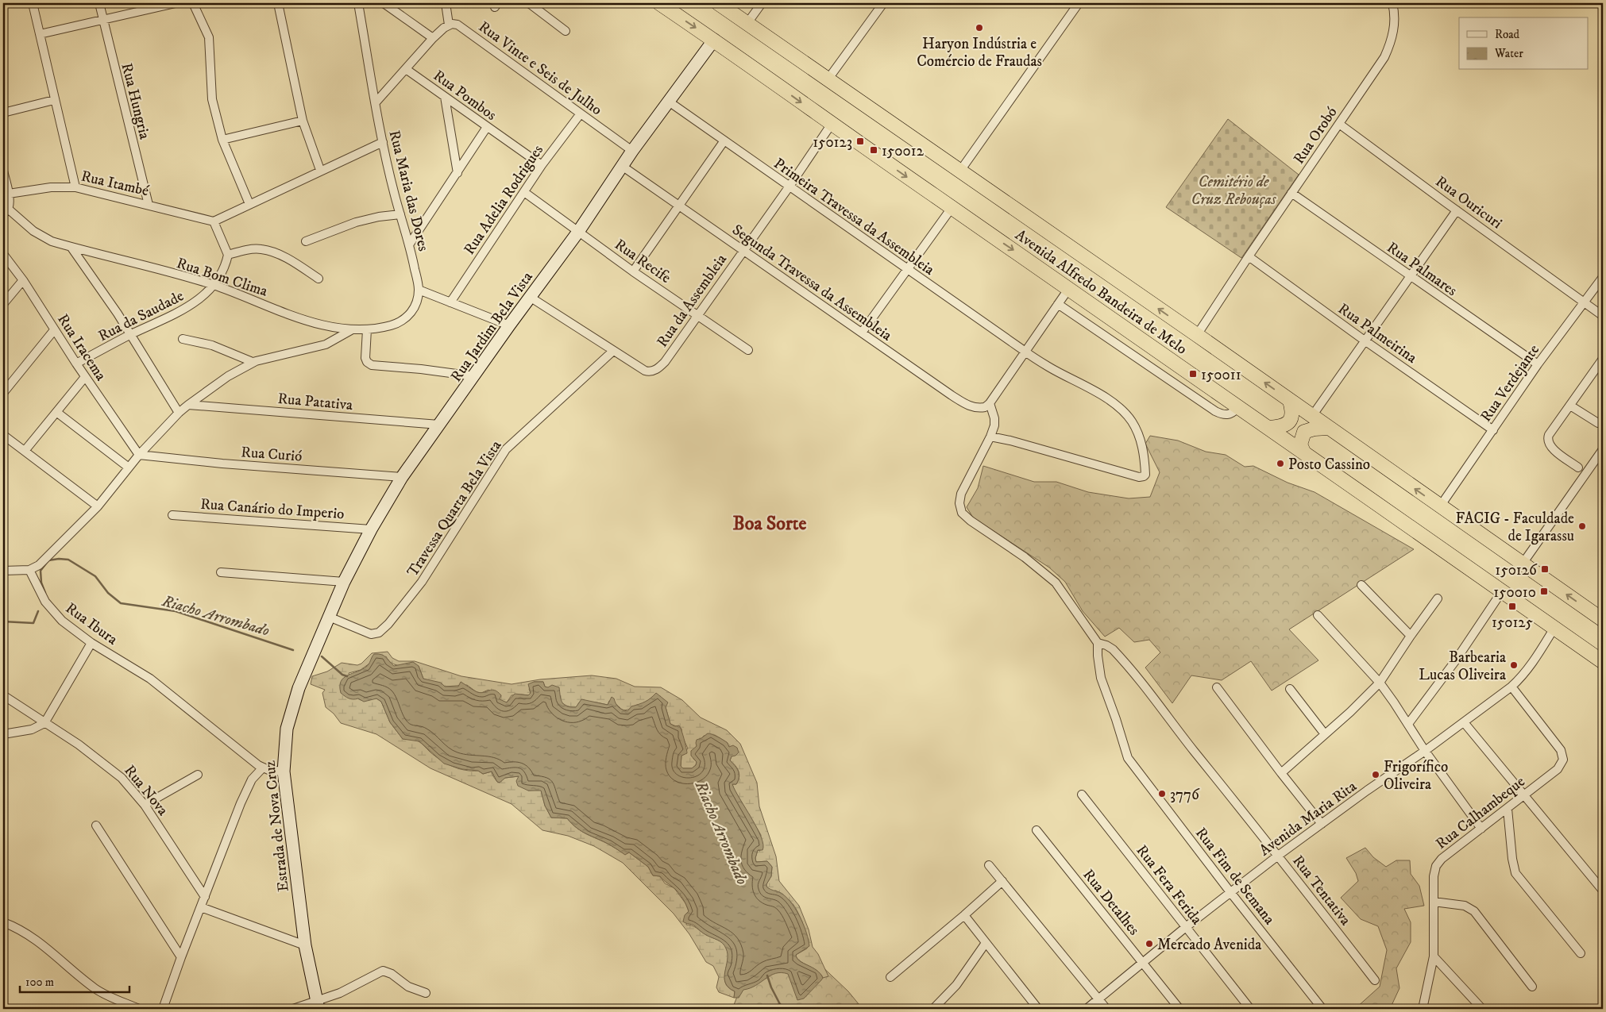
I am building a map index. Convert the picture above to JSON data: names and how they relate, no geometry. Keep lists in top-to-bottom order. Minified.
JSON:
{"streets":{"highway":["Avenida Alfredo Bandeira de Melo"],"main road":["Rua Jardim Bela Vista","Estrada de Nova Cruz"],"street":["Rua Vinte e Seis de Julho","Rua Pombos","Rua Hungria","Rua Orobó","Rua Itambé","Rua Maria das Dores","Rua Adelia Rodrigues","Rua Ouricuri","Primeira Travessa da Assembleia","Rua Recife","Rua Palmares","Rua Bom Clima","Segunda Travessa da Assembleia","Rua da Assembleia","Rua da Saudade","Rua Palmeirina","Rua Iracema","Rua Verdejante","Rua Patativa","Rua Curió","Rua Canário do Imperio","Travessa Quarta Bela Vista","Rua Ibura","Rua Nova","Rua Calhambeque","Avenida Maria Rita","Rua Fim de Semana","Rua Fera Ferida","Rua Tentativa","Rua Detalhes"]},"crossings":[["Rua Vinte e Seis de Julho","Rua Adelia Rodrigues"],["Rua Vinte e Seis de Julho","Rua Jardim Bela Vista"],["Rua Pombos","Rua Adelia Rodrigues"],["Rua Hungria","Rua Itambé"],["Rua Orobó","Rua Ouricuri"],["Rua Orobó","Rua Palmares"],["Rua Orobó","Avenida Alfredo Bandeira de Melo"],["Rua Orobó","Rua Palmeirina"],["Rua Maria das Dores","Rua Bom Clima"],["Rua Adelia Rodrigues","Rua Recife"],["Rua Ouricuri","Rua Verdejante"],["Primeira Travessa da Assembleia","Rua da Assembleia"],["Primeira Travessa da Assembleia","Rua Jardim Bela Vista"],["Rua Recife","Rua da Assembleia"],["Rua Recife","Rua Jardim Bela Vista"],["Rua Palmares","Rua Verdejante"],["Rua Bom Clima","Rua da Saudade"],["Segunda Travessa da Assembleia","Rua da Assembleia"],["Segunda Travessa da Assembleia","Rua Jardim Bela Vista"],["Avenida Alfredo Bandeira de Melo","Rua da Assembleia"],["Avenida Alfredo Bandeira de Melo","Rua Jardim Bela Vista"],["Avenida Alfredo Bandeira de Melo","Rua Verdejante"],["Avenida Alfredo Bandeira de Melo","Avenida Maria Rita"],["Rua da Assembleia","Rua Jardim Bela Vista"],["Rua da Assembleia","Travessa Quarta Bela Vista"],["Rua da Saudade","Rua Iracema"],["Rua Jardim Bela Vista","Rua Patativa"],["Rua Jardim Bela Vista","Rua Curió"],["Rua Jardim Bela Vista","Rua Canário do Imperio"],["Rua Jardim Bela Vista","Travessa Quarta Bela Vista"],["Rua Jardim Bela Vista","Estrada de Nova Cruz"],["Rua Palmeirina","Rua Verdejante"],["Rua Iracema","Rua Curió"],["Rua Ibura","Estrada de Nova Cruz"],["Rua Calhambeque","Avenida Maria Rita"],["Avenida Maria Rita","Rua Fim de Semana"],["Avenida Maria Rita","Rua Fera Ferida"],["Avenida Maria Rita","Rua Tentativa"],["Avenida Maria Rita","Rua Detalhes"],["Rua Fim de Semana","Rua Tentativa"]],"districts":["Boa Sorte"],"water":["Riacho Arrombado"],"parks":["Cemitério de Cruz Rebouças"],"places":{"other":["Haryon Indústria e Comércio de Fraudas","Posto Cassino","FACIG - Faculdade de Igarassu","Barbearia Lucas Oliveira","Frigorífico Oliveira","3776","Mercado Avenida"],"transit":["150123","150012","150011","150126","150010","150125"]},"legend":["Road","Water"],"scale_bar":"100 m"}
